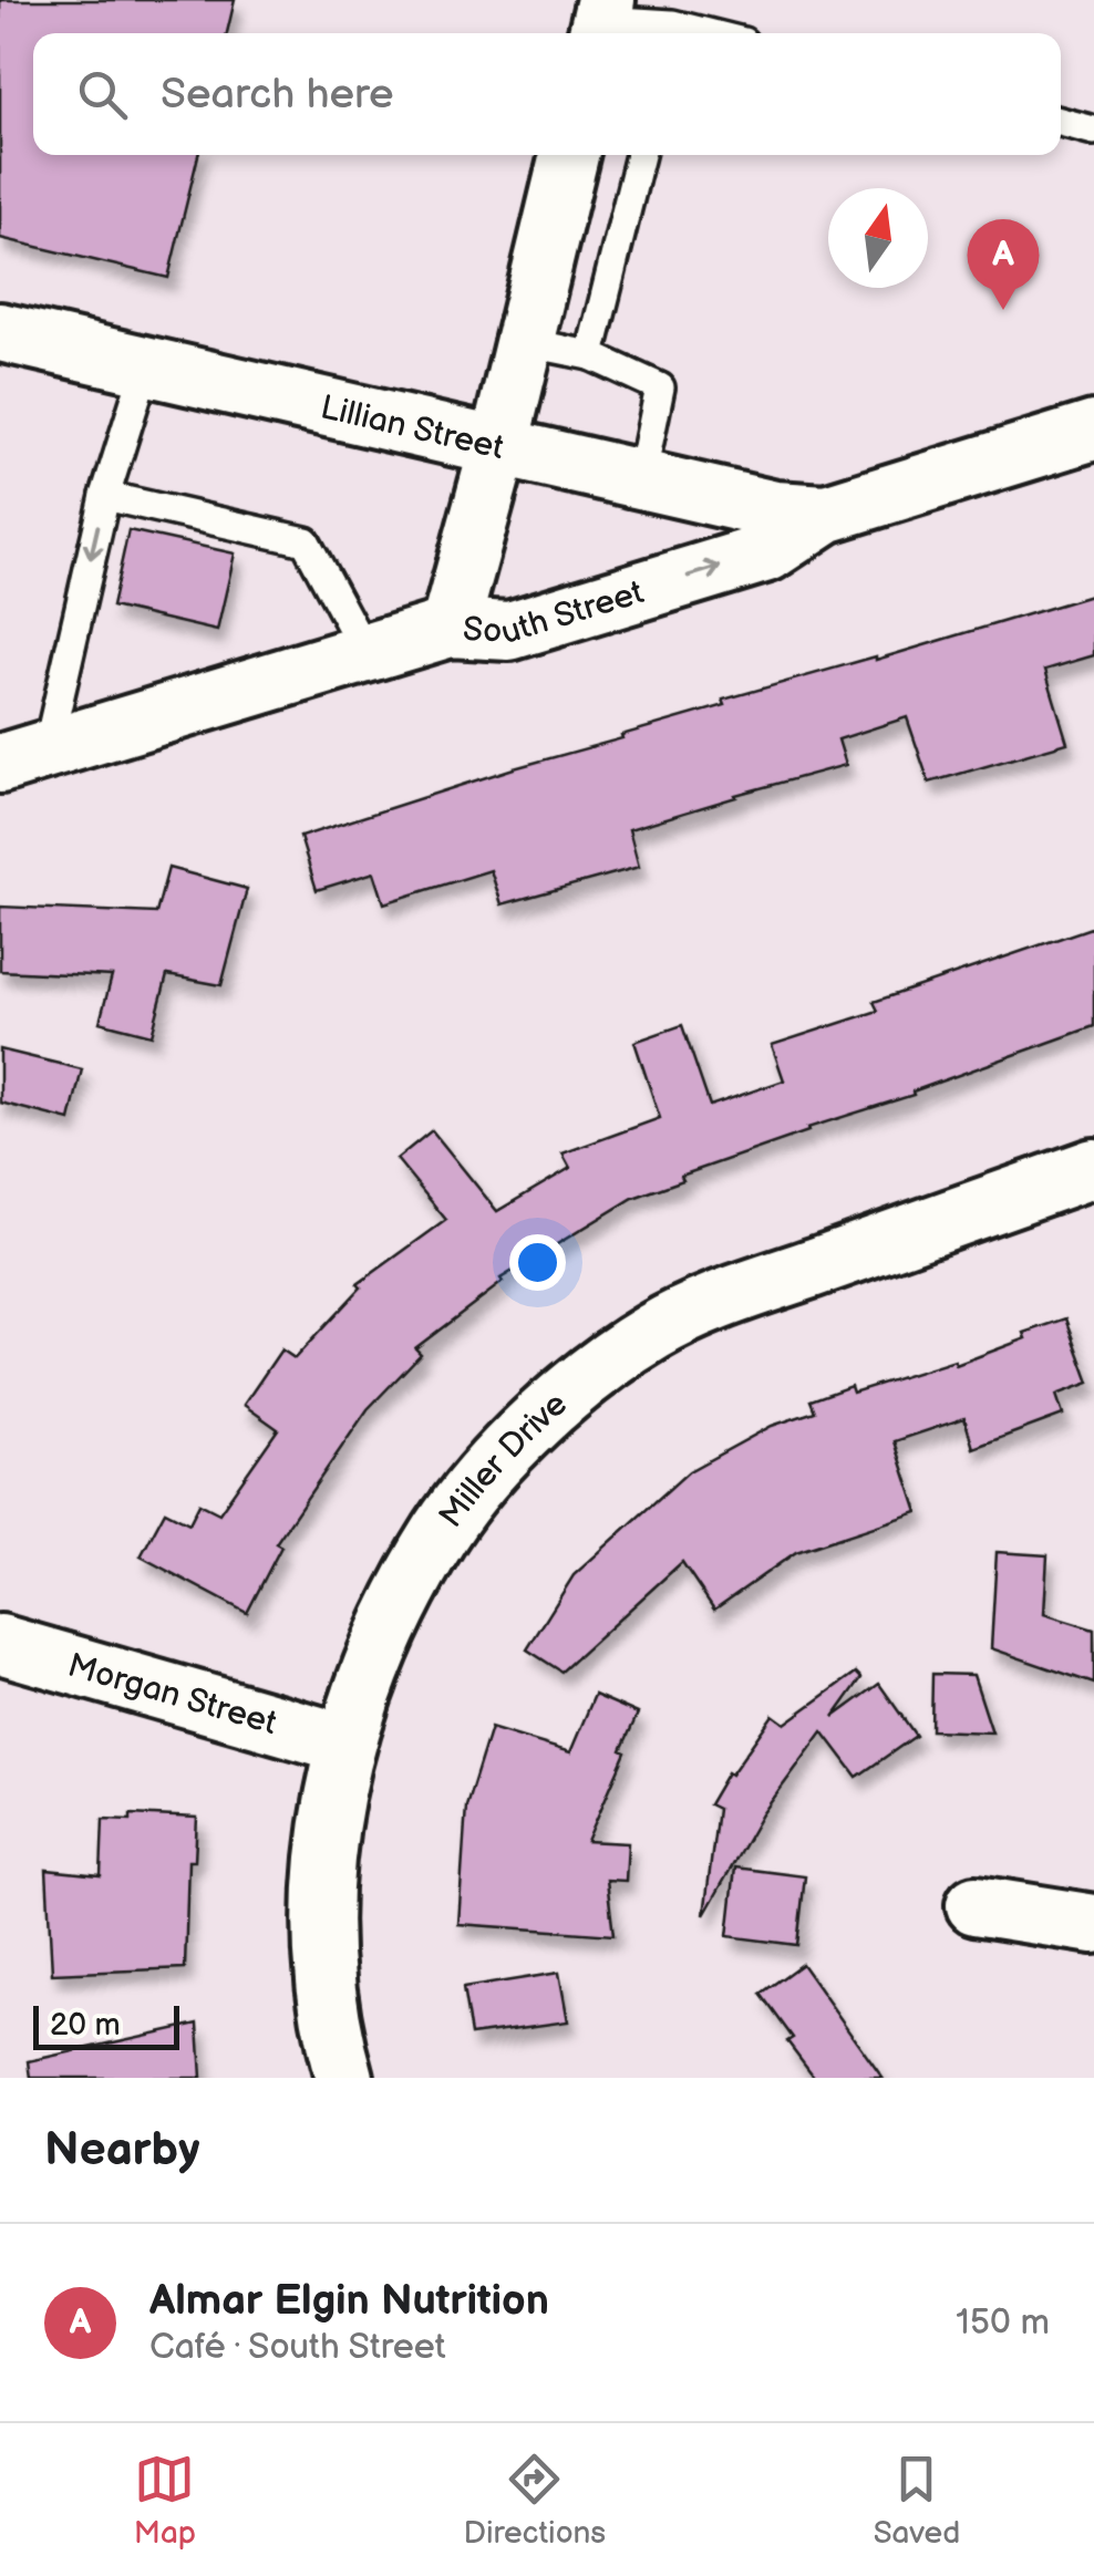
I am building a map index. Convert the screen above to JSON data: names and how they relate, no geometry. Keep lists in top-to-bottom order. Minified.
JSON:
{"streets":{"street":["Lillian Street","South Street","Miller Drive","Morgan Street"]},"crossings":[["Lillian Street","South Street"],["Miller Drive","Morgan Street"]],"one_way":["South Street"],"scale_bar":"20 m","north":"top","page":{"search":"Search here","pins":"A","scale":"20 m","heading":"Nearby","list":[{"mark":"A","name":"Almar Elgin Nutrition","note":"Café · South Street","value":"150 m"}],"nav":["Map","Directions","Saved"]}}
